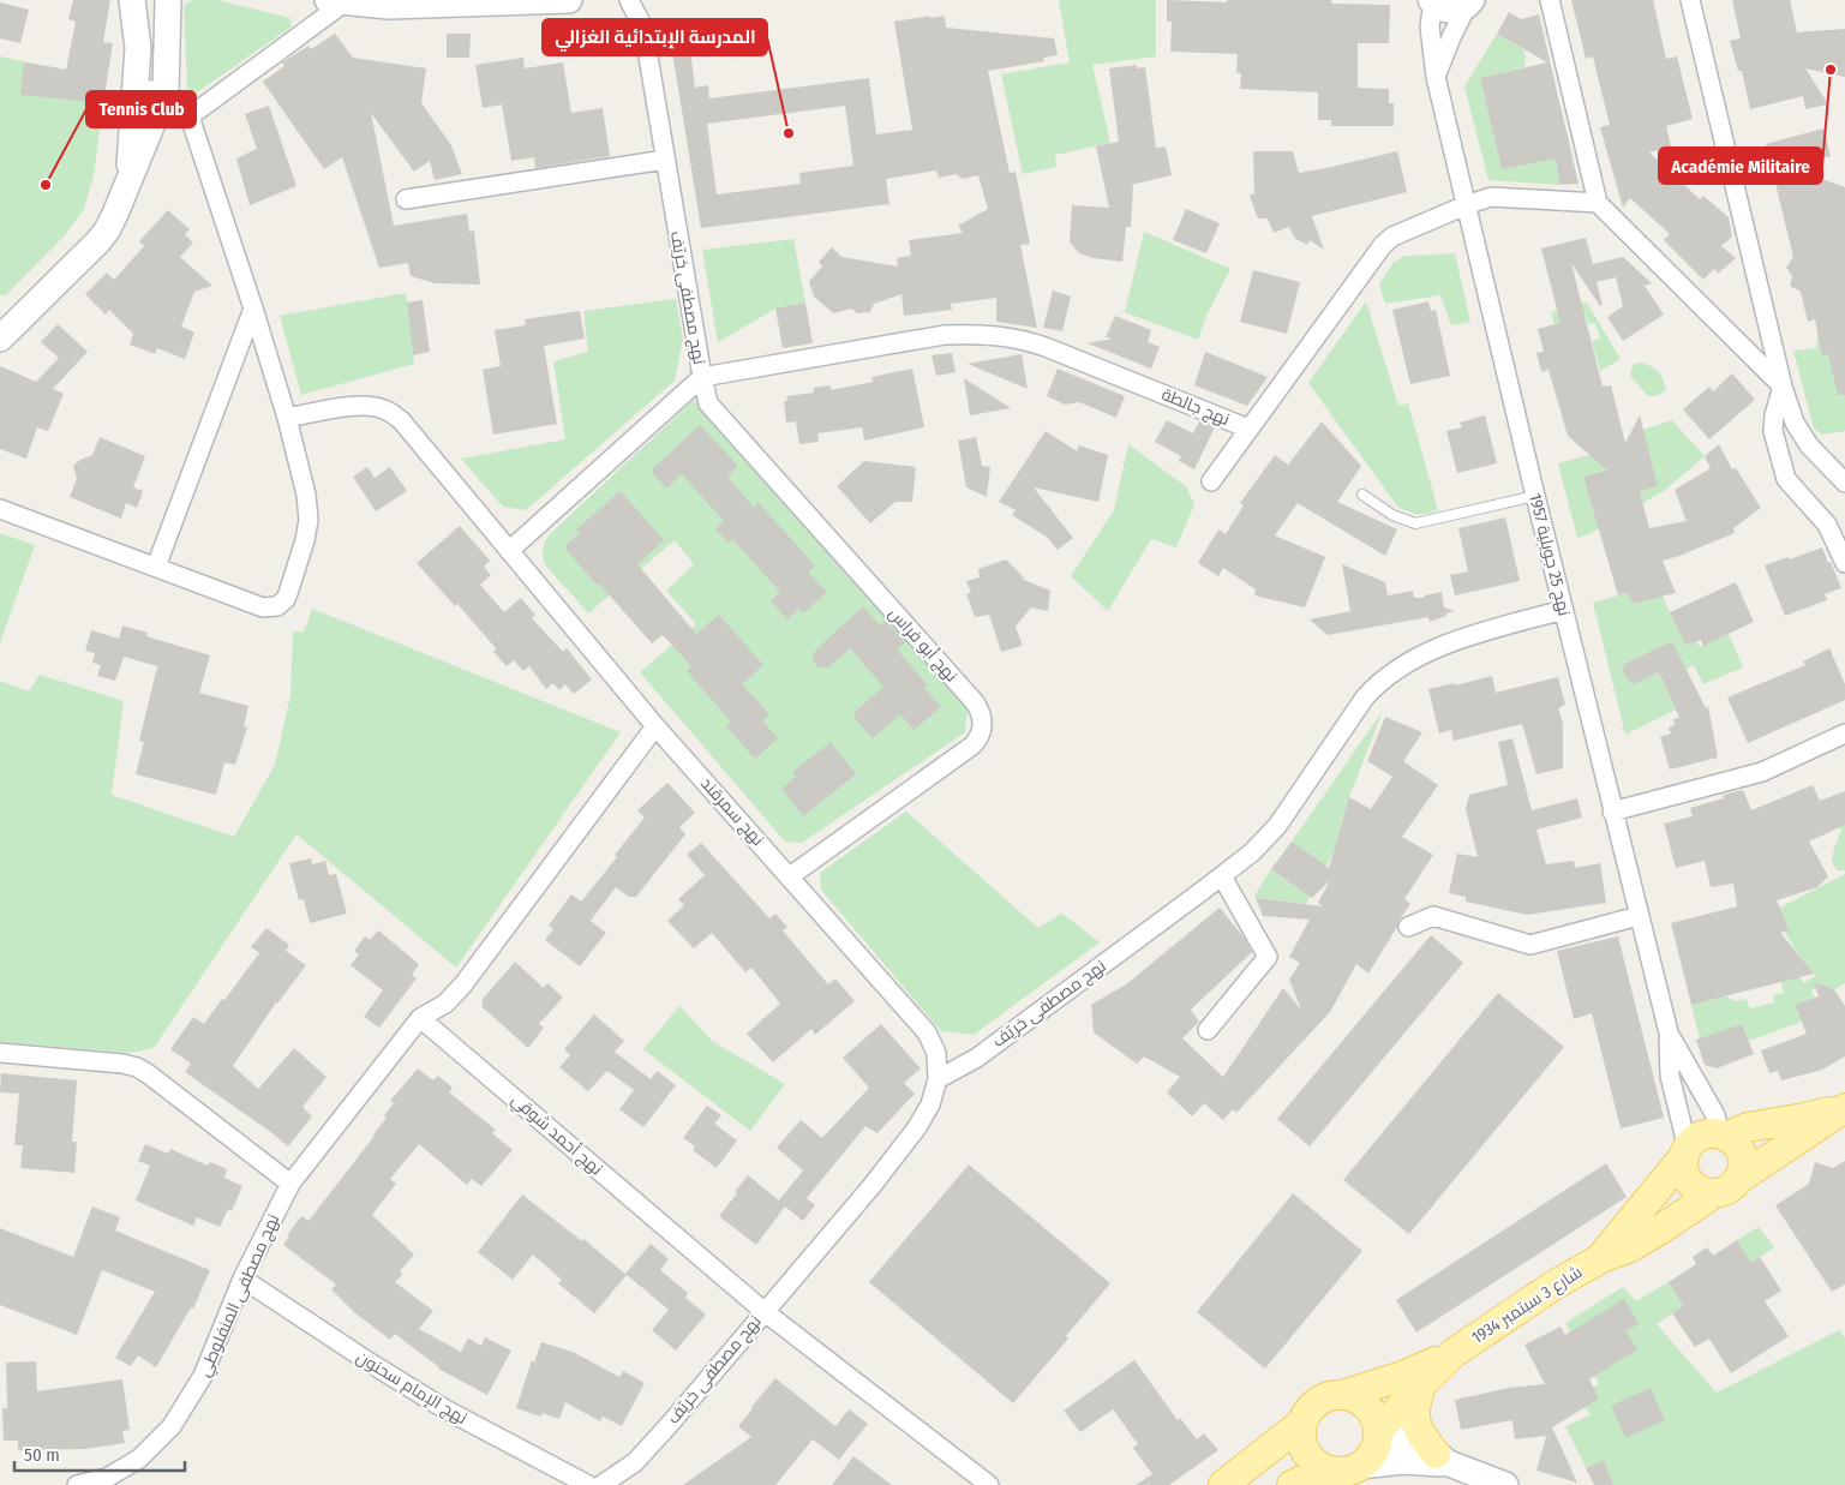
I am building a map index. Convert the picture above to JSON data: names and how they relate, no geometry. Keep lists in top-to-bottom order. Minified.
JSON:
{"streets":{"main road":["شارع 3 سبتمبر 1934"],"street":["نهج مصطفى خريّف","نهج جالطة","نهج 25 جويلية 1957","نهج أبو فراس","نهج سمرقند","نهج أحمد شوقي","نهج مصطفى المنفلوطي","نهج الإمام سحنون"]},"crossings":[["نهج مصطفى خريّف","نهج جالطة"],["نهج مصطفى خريّف","نهج 25 جويلية 1957"],["نهج مصطفى خريّف","نهج أبو فراس"],["نهج مصطفى خريّف","نهج سمرقند"],["نهج مصطفى خريّف","نهج أحمد شوقي"],["نهج جالطة","نهج 25 جويلية 1957"],["نهج جالطة","نهج أبو فراس"],["نهج أبو فراس","نهج سمرقند"],["نهج أحمد شوقي","نهج مصطفى المنفلوطي"],["نهج مصطفى المنفلوطي","نهج الإمام سحنون"]],"places":["Académie Militaire","المدرسة الإبتدائية الغزالي","Tennis Club"],"scale_bar":"50 m"}
